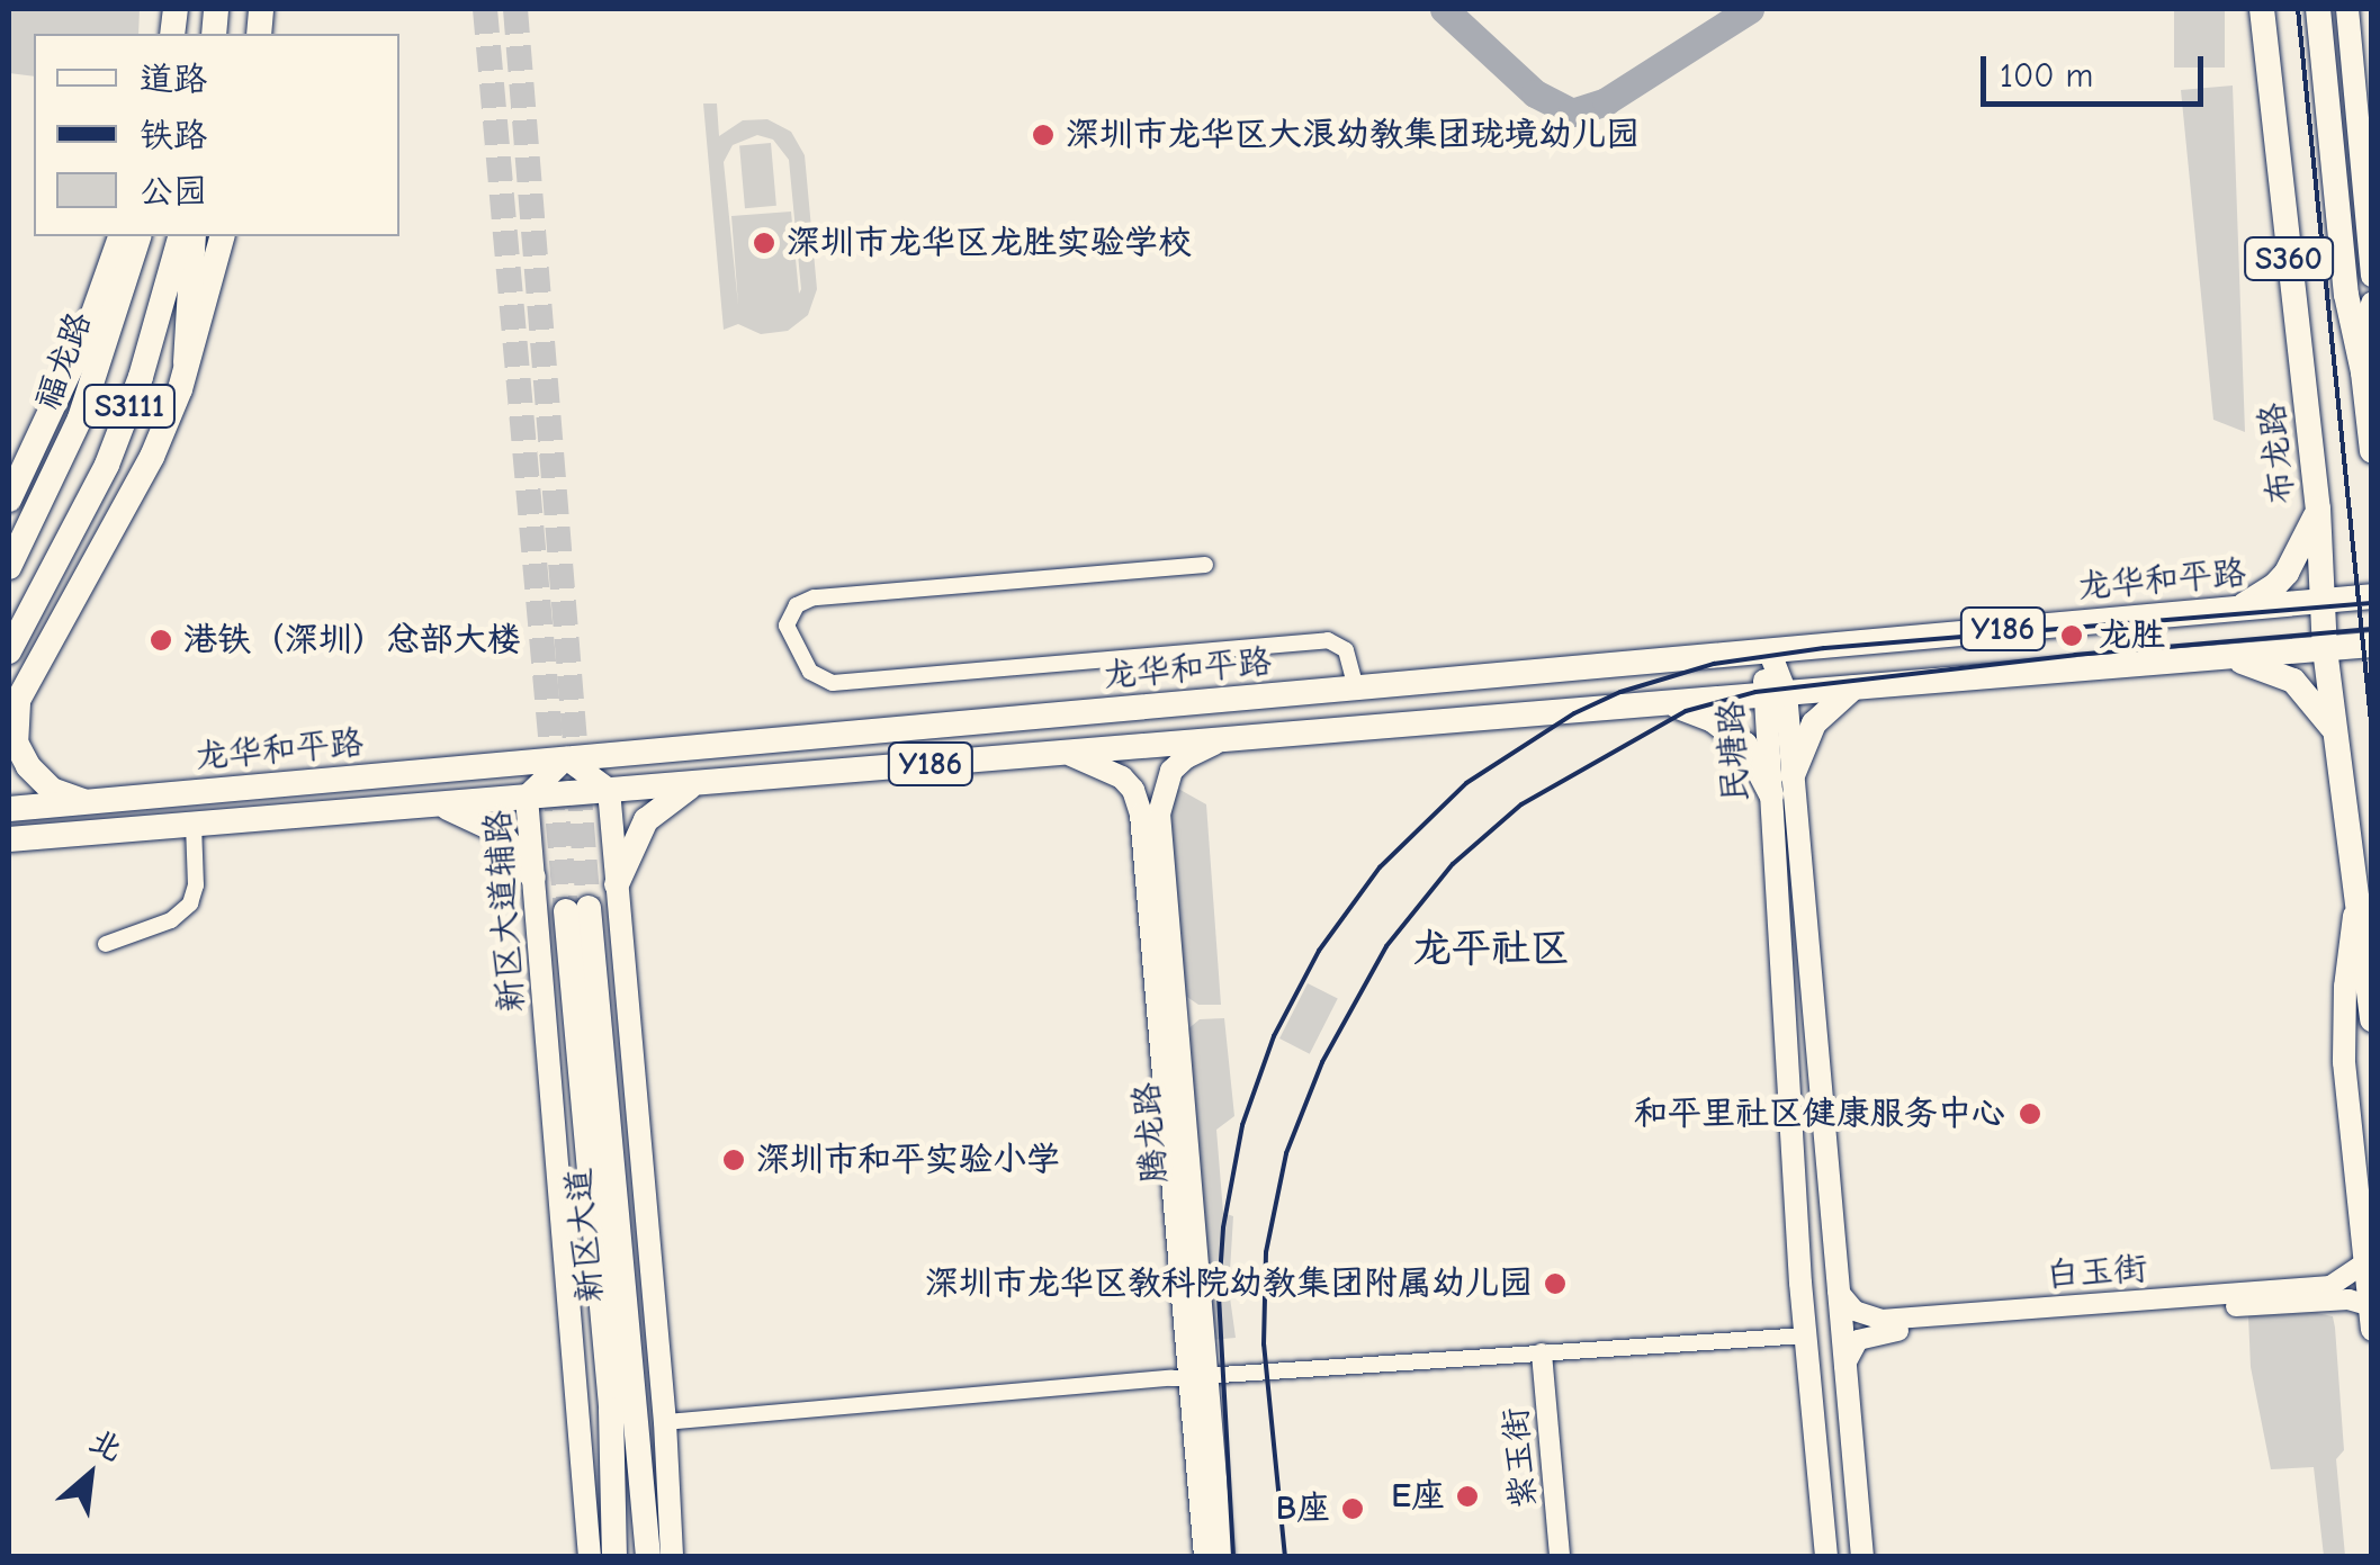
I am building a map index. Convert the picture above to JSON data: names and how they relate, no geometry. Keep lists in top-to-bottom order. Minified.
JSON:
{"streets":{"main road":["S360","福龙路","S3111","布龙路","龙华和平路","Y186","民塘路","新区大道辅路","腾龙路","新区大道"],"street":["白玉街","紫玉街"]},"crossings":[["布龙路","龙华和平路"],["布龙路","白玉街"],["龙华和平路","民塘路"],["龙华和平路","新区大道辅路"],["龙华和平路","腾龙路"],["民塘路","白玉街"]],"districts":["龙平社区"],"places":["深圳市龙华区大浪幼教集团珑境幼儿园","深圳市龙华区龙胜实验学校","龙胜","港铁（深圳）总部大楼","和平里社区健康服务中心","深圳市和平实验小学","深圳市龙华区教科院幼教集团附属幼儿园","E座","B座"],"legend":["道路","铁路","公园"],"scale_bar":"100 m","north":"top right"}
